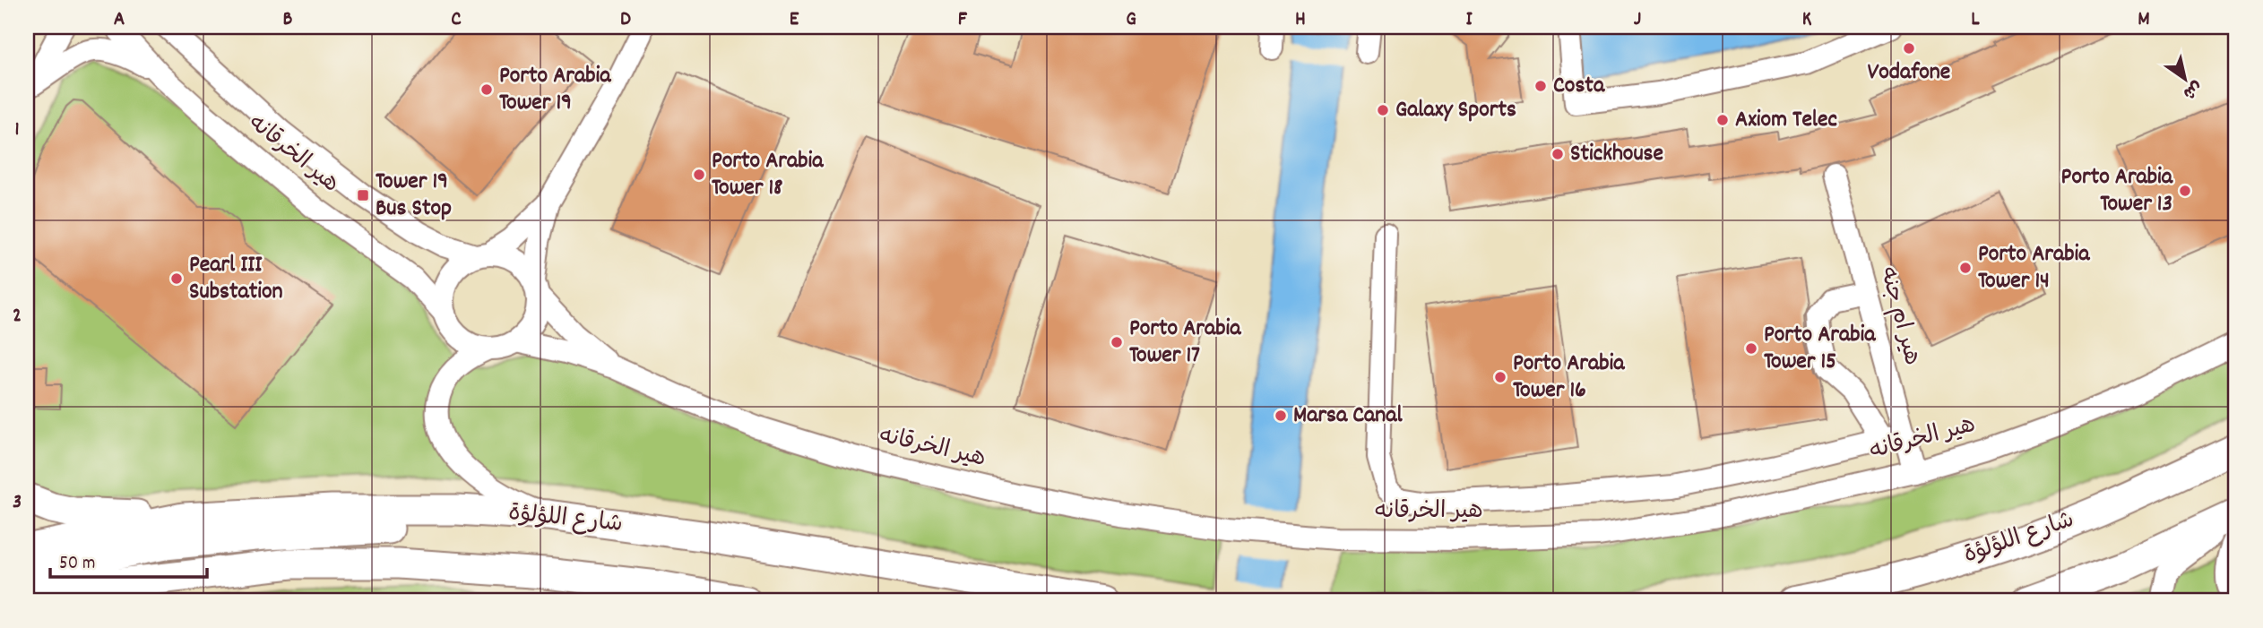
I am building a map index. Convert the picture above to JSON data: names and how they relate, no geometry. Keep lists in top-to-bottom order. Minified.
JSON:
{"streets":{"main road":["شارع اللؤلؤة"],"street":["هير الخرقانه","هير ام جنه"]},"crossings":[["هير الخرقانه","هير ام جنه"]],"places":{"other":["Vodafone","Costa","Porto Arabia Tower 19","Galaxy Sports","Axiom Telec","Stickhouse","Porto Arabia Tower 18","Porto Arabia Tower 13","Porto Arabia Tower 14","Pearl III Substation","Porto Arabia Tower 17","Porto Arabia Tower 15","Porto Arabia Tower 16","Marsa Canal"],"transit":["Tower 19 Bus Stop"]},"scale_bar":"50 m","north":"bottom right","grid":{"columns":["A","B","C","D","E","F","G","H","I","J","K","L","M"],"rows":["1","2","3"]}}
